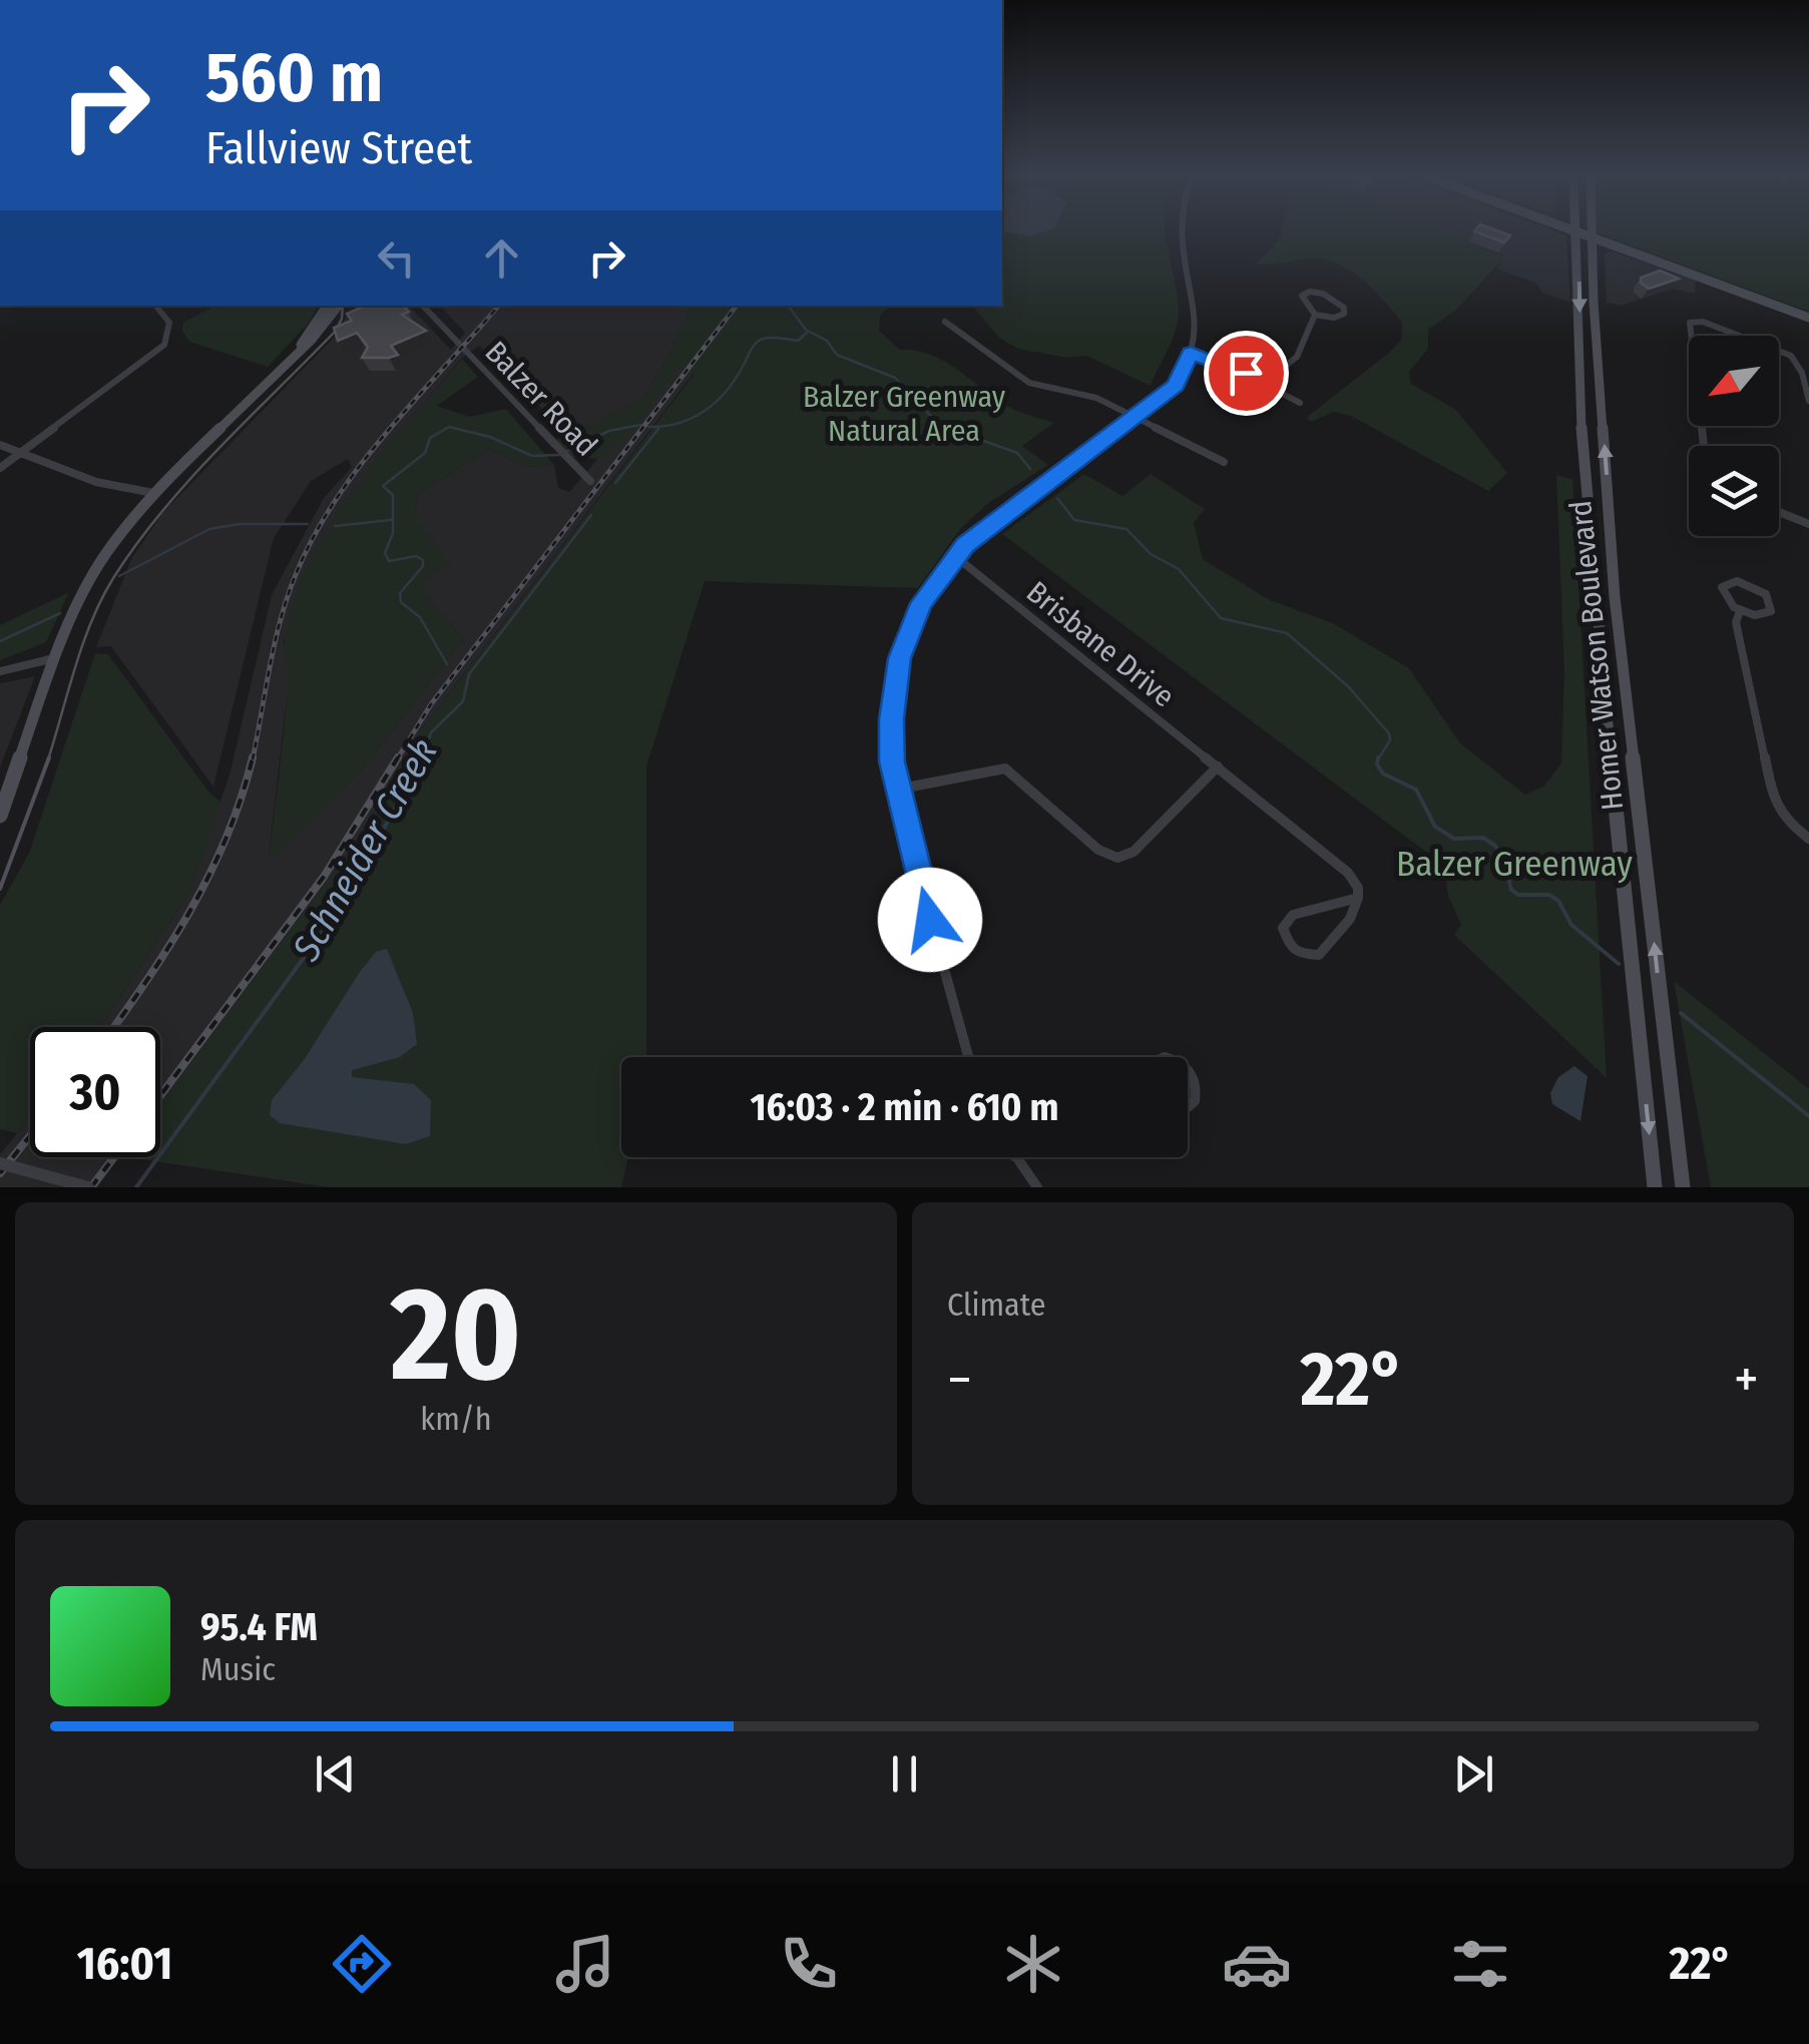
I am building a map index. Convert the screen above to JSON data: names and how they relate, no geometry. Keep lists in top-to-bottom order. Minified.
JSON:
{"streets":{"main road":["Homer Watson Boulevard"],"street":["Balzer Road","Brisbane Drive"]},"water":["Schneider Creek"],"parks":["Balzer Greenway Natural Area","Balzer Greenway"],"north":"bottom left","page":{"turn":["560 m","Fallview Street"],"limit":"30","trip":"16:03 · 2 min · 610 m","tile":[["20","km/h"],"Climate"],"heat":["−","22°","+"],"song":["95.4 FM","Music"],"tabs":["16:01","22°"]}}
